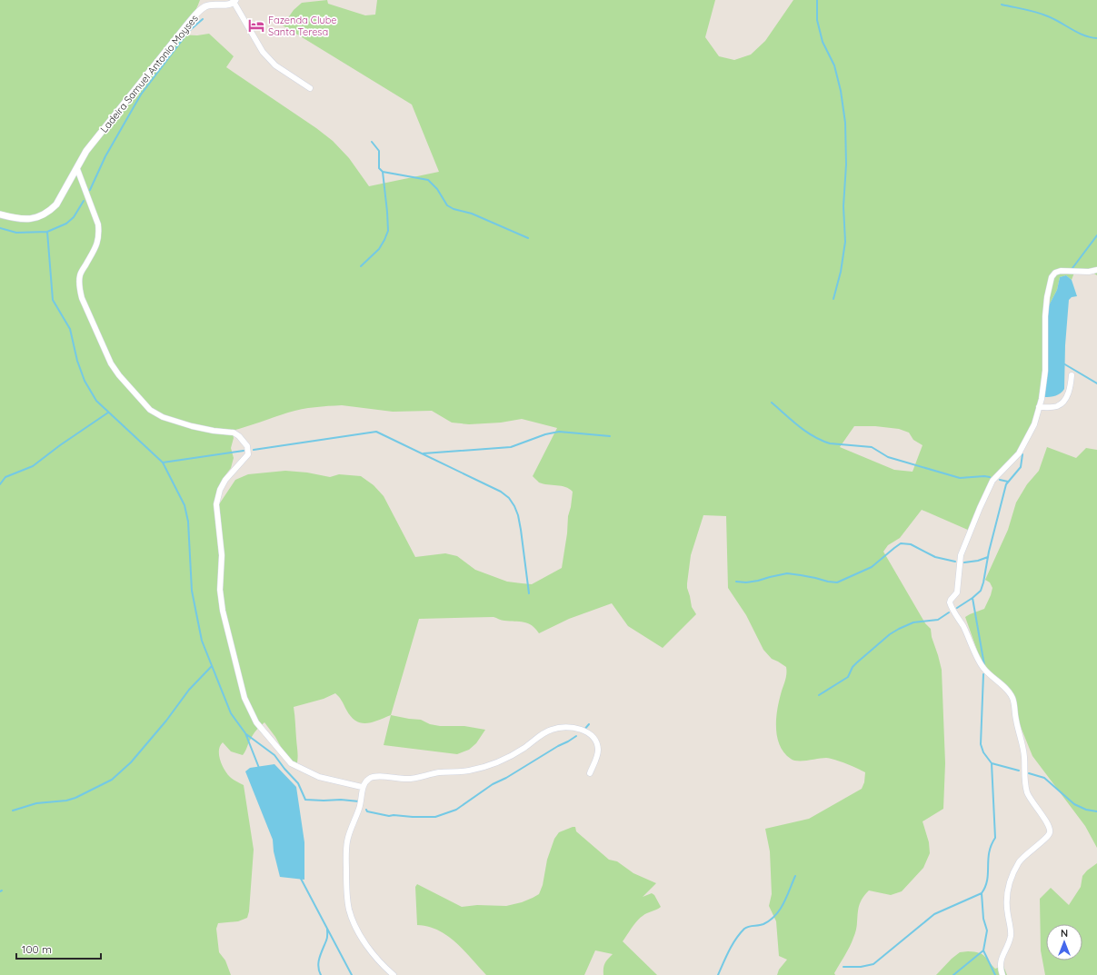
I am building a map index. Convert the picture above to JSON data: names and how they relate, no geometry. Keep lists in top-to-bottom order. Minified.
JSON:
{"streets":{"street":["Ladeira Samuel Antonio Moyses"]},"places":{"hotel":["Fazenda Clube Santa Teresa"]},"scale_bar":"100 m","north":"top"}
